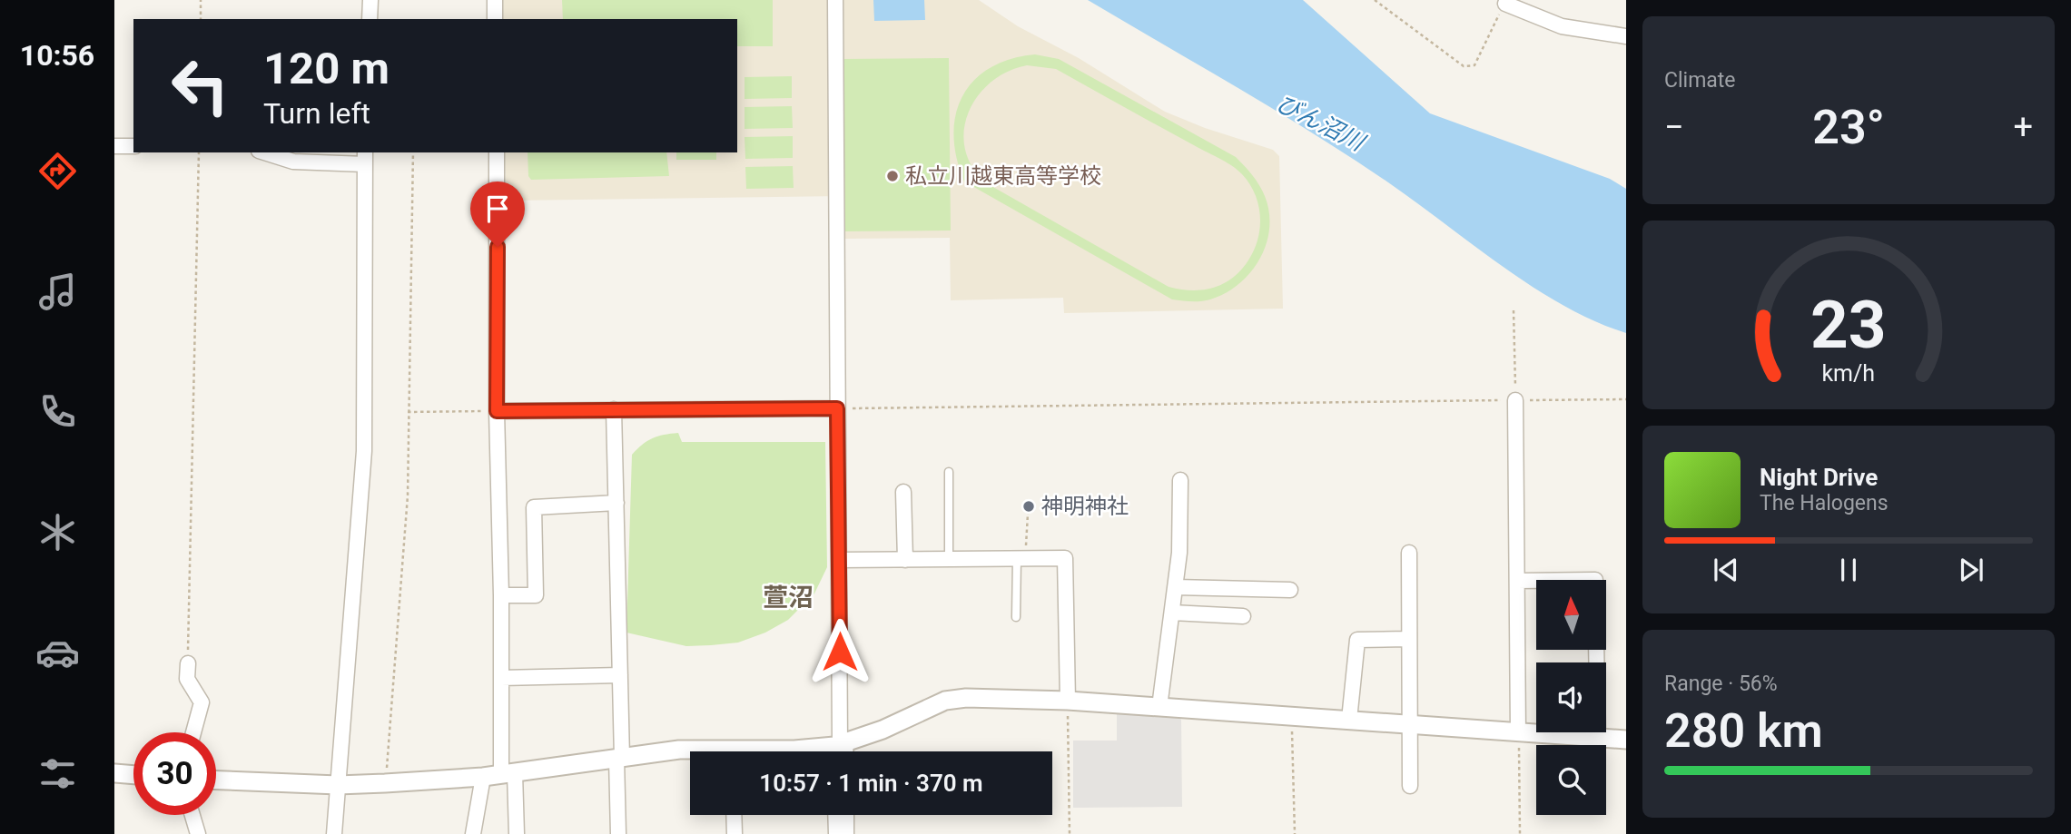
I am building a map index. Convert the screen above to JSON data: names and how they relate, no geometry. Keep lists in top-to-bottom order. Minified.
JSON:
{"districts":["萱沼"],"water":["びん沼川"],"places":["私立川越東高等学校","神明神社"],"north":"top","page":{"tabs":"10:56","tile":["Climate",["Range · 56%","280 km"]],"turn":["120 m","Turn left"],"heat":["−","23°","+"],"song":["Night Drive","The Halogens"],"limit":"30","trip":"10:57 · 1 min · 370 m","gauge":["23","km/h"]}}
